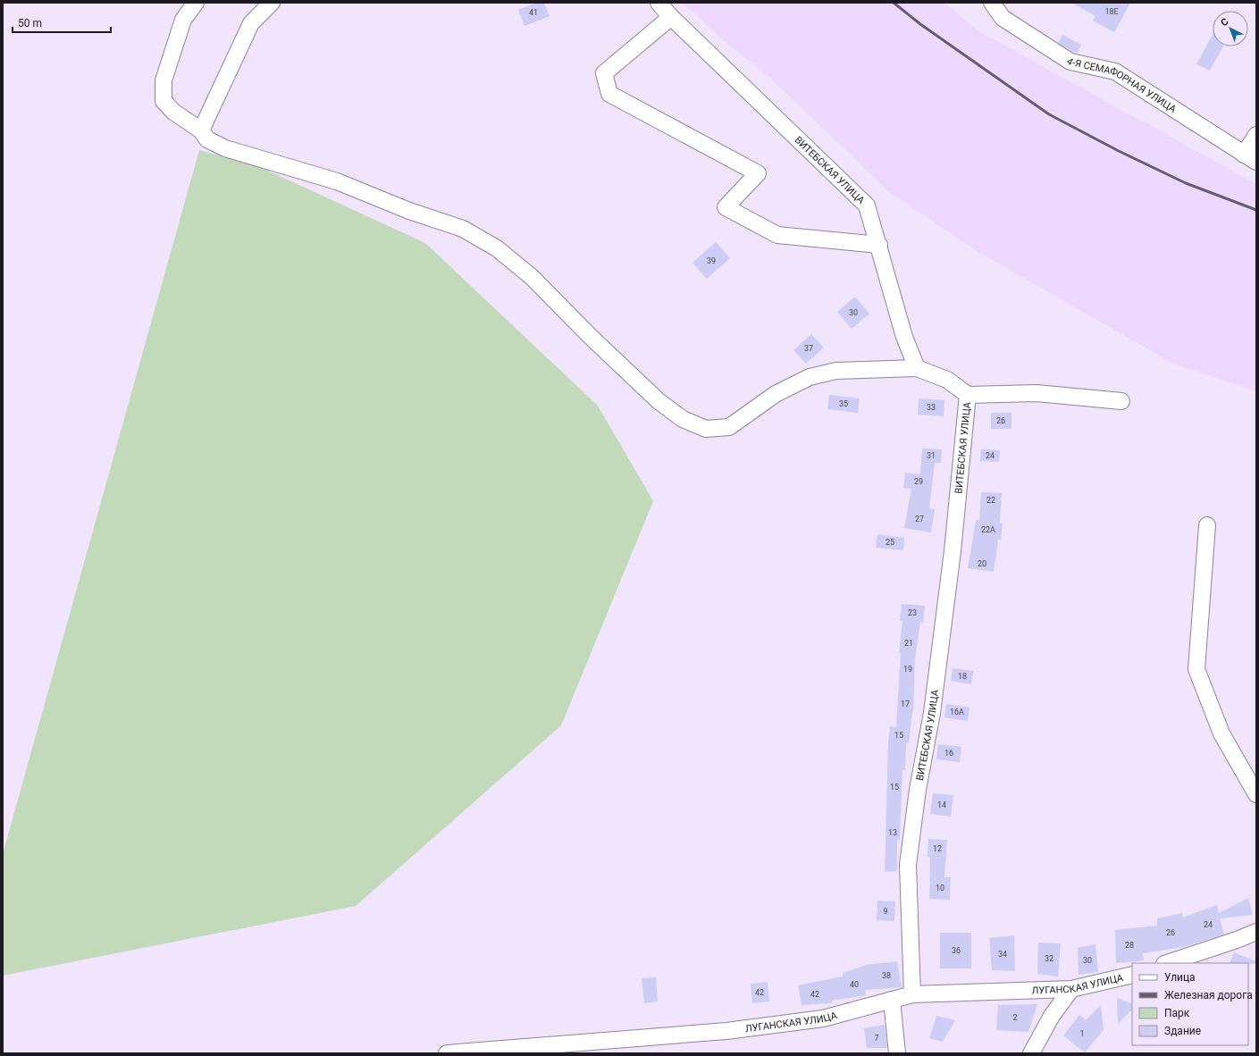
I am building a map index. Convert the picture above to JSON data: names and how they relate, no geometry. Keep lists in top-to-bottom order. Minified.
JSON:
{"streets":{"street":["4-Я СЕМАФОРНАЯ УЛИЦА","ВИТЕБСКАЯ УЛИЦА","ЛУГАНСКАЯ УЛИЦА"]},"crossings":[["ВИТЕБСКАЯ УЛИЦА","ЛУГАНСКАЯ УЛИЦА"]],"house_numbers":["18Е","41","39","30","37","35","33","26","31","24","29","22","27","22А","25","20","23","21","19","18","17","16А","15","16","15","14","13","12","10","9","24","26","28","36","34","32","30","38","40","42","42","2","1","7"],"legend":["Улица","Железная дорога","Парк","Здание"],"scale_bar":"50 m","north":"top left"}
